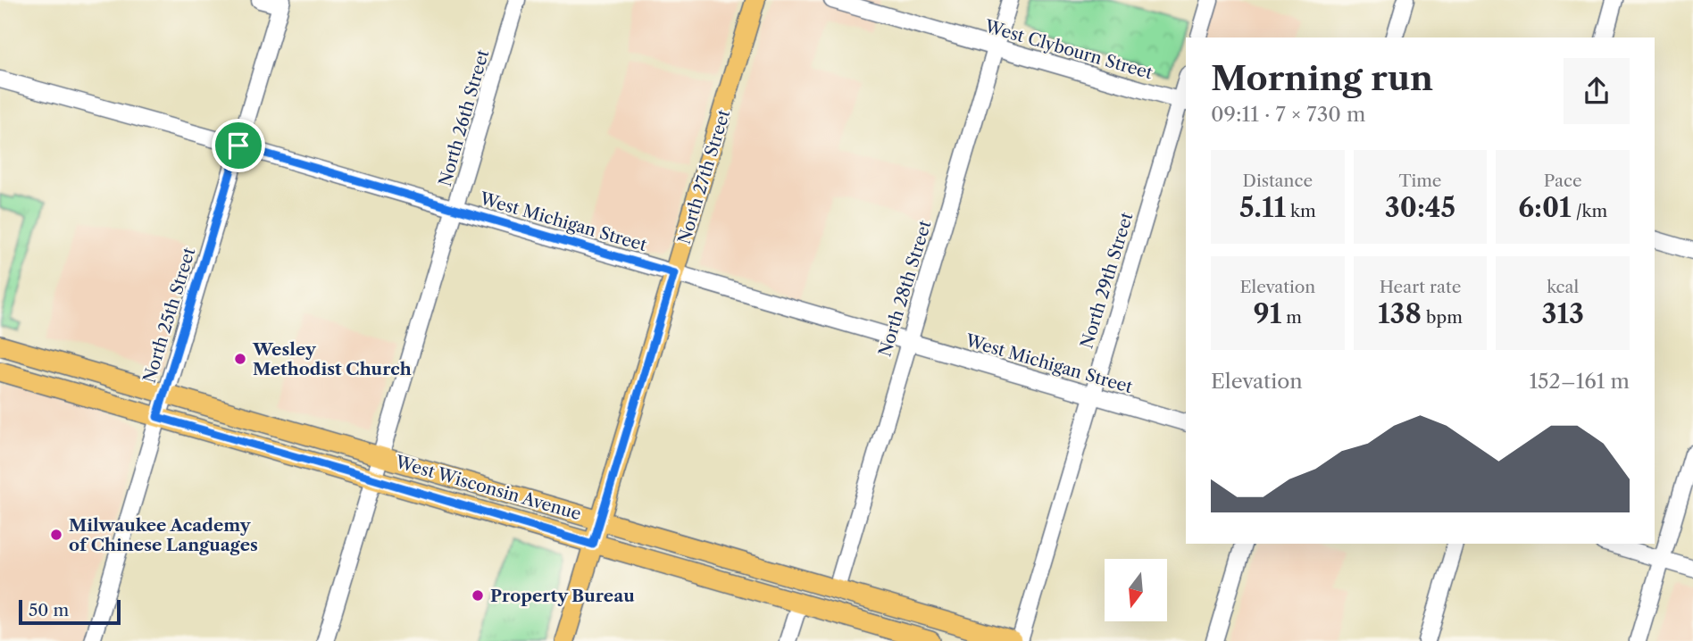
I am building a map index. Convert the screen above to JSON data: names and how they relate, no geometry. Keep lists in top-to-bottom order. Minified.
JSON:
{"streets":{"main road":["North 27th Street","West Wisconsin Avenue"],"street":["West Clybourn Street","North 26th Street","West Michigan Street","North 29th Street","North 28th Street","North 25th Street"]},"crossings":[["West Clybourn Street","North 29th Street"],["West Clybourn Street","North 28th Street"],["North 26th Street","West Michigan Street"],["North 26th Street","West Wisconsin Avenue"],["North 27th Street","West Michigan Street"],["North 27th Street","West Wisconsin Avenue"],["West Michigan Street","North 29th Street"],["West Michigan Street","North 28th Street"],["West Michigan Street","North 25th Street"],["North 28th Street","West Wisconsin Avenue"],["North 25th Street","West Wisconsin Avenue"]],"places":["Wesley Methodist Church","Milwaukee Academy of Chinese Languages","Property Bureau"],"scale_bar":"50 m","north":"bottom","page":{"heading":["Morning run","09:11 · 7 × 730 m"],"stats":[["Distance","5.11 km"],["Time","30:45"],["Pace","6:01 /km"],["Elevation","91 m"],["Heart rate","138 bpm"],["kcal","313"]],"chart":["Elevation","152–161 m"],"scale":"50 m"}}
